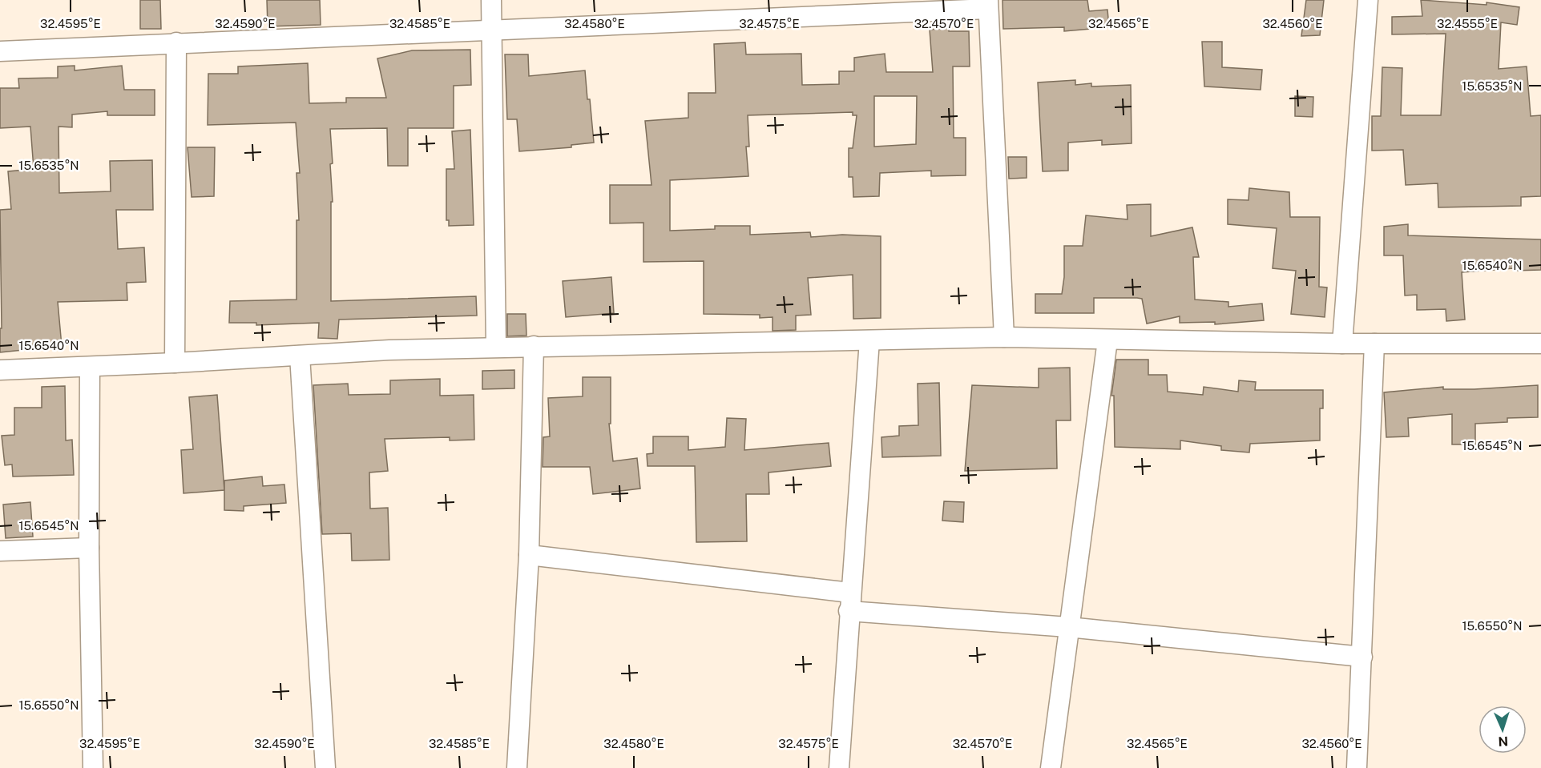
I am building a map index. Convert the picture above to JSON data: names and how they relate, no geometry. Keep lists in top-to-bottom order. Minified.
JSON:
{"north":"bottom","coordinates":["32.4595°E","32.4590°E","32.4585°E","32.4580°E","32.4575°E","32.4570°E","32.4565°E","32.4560°E","32.4555°E","15.6535°N","15.6540°N","15.6545°N","15.6550°N"]}
